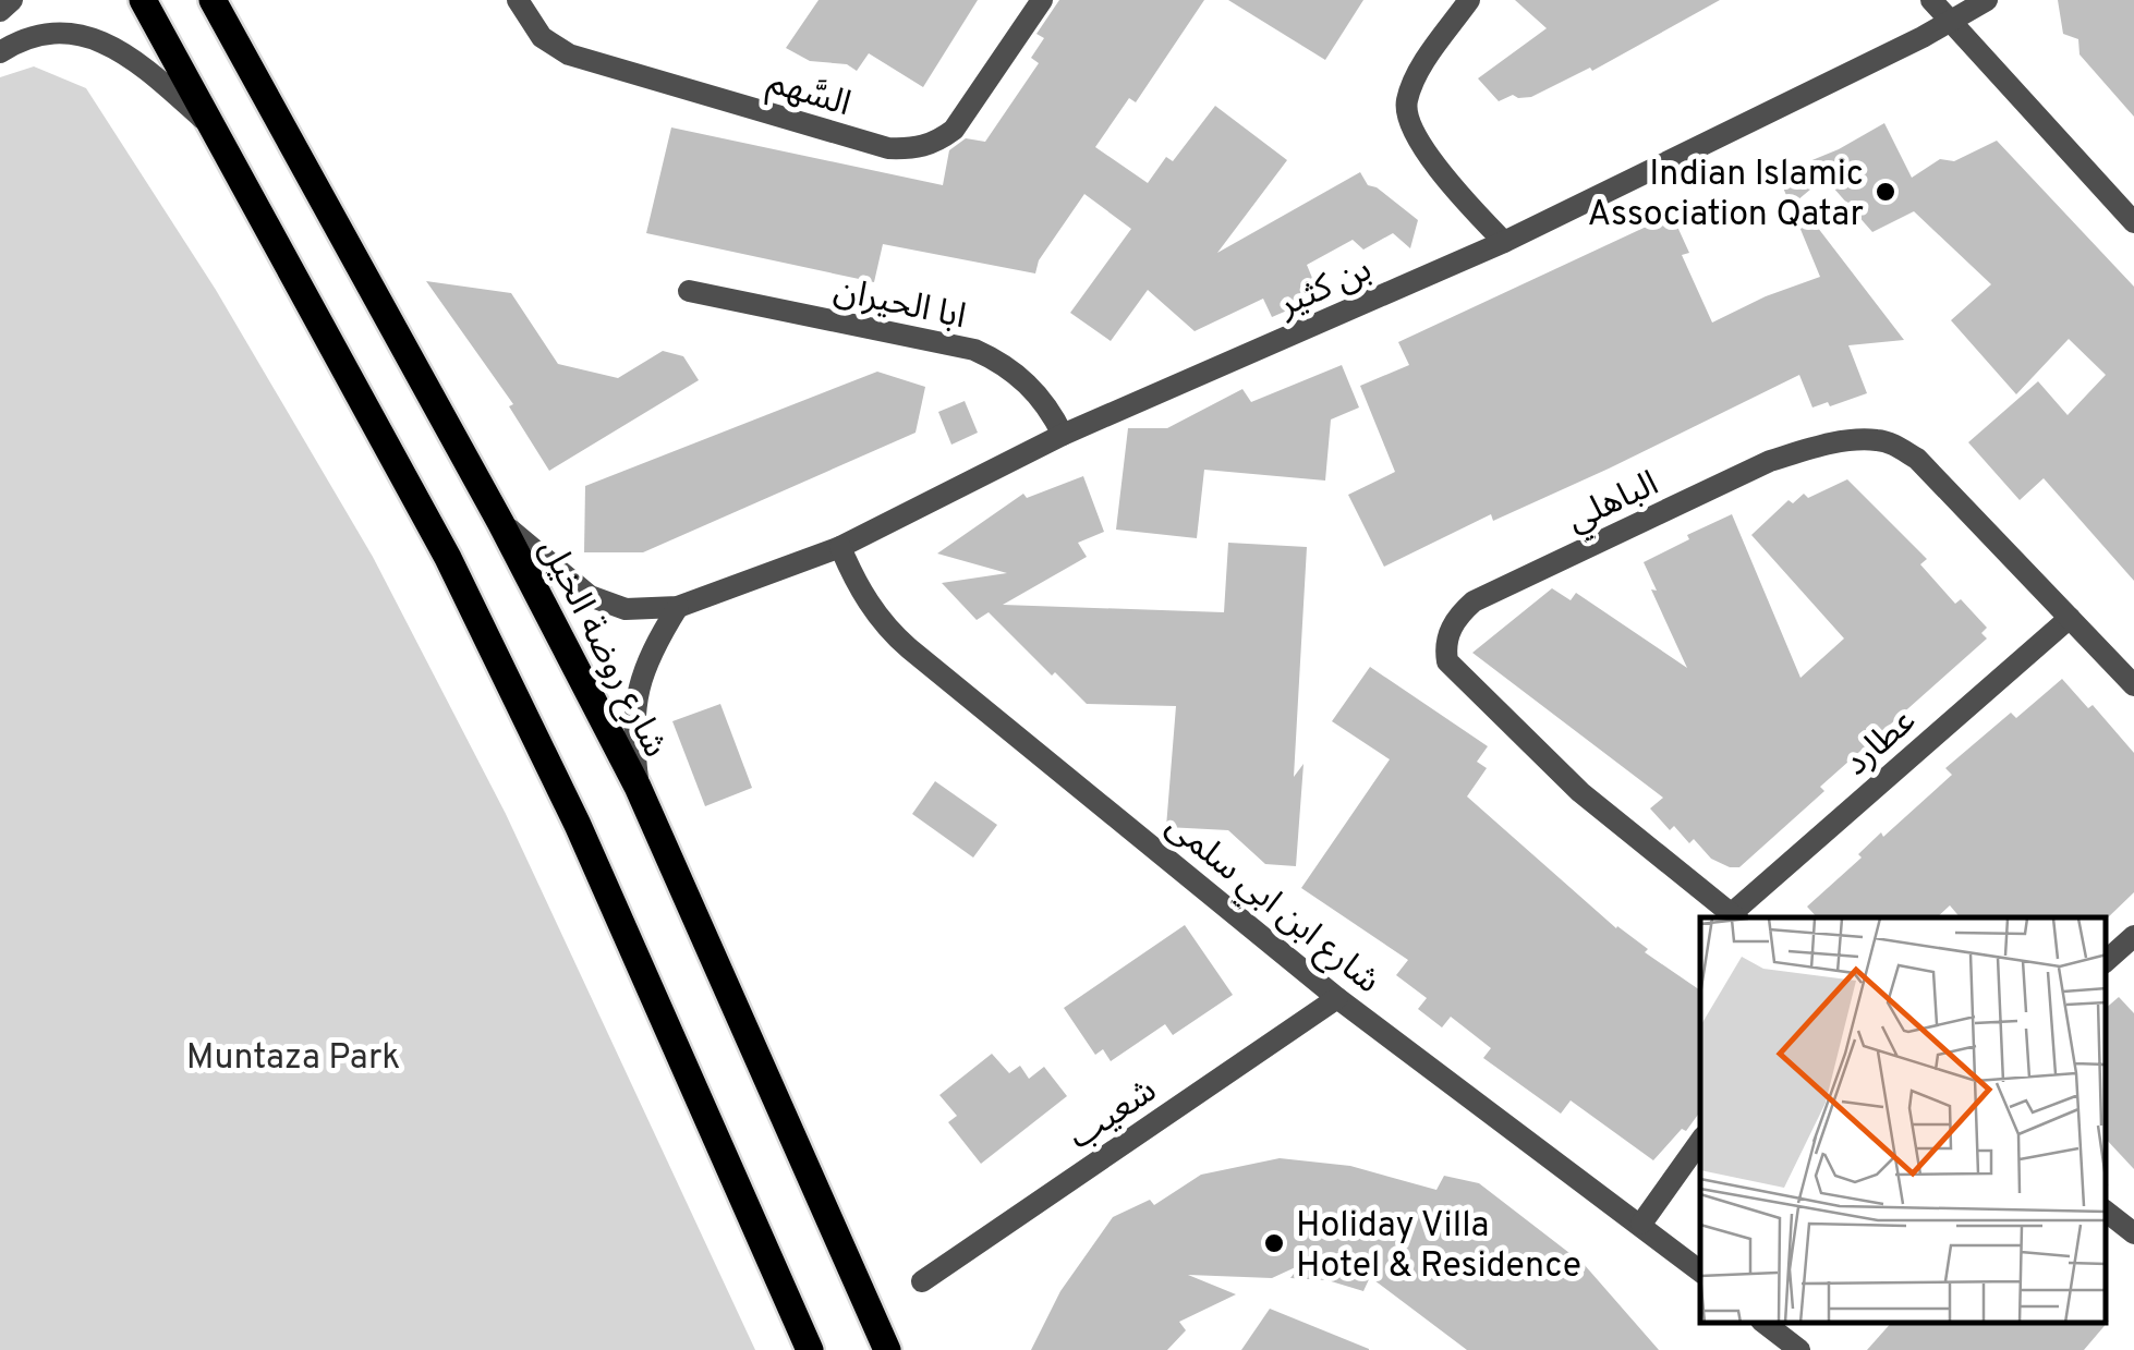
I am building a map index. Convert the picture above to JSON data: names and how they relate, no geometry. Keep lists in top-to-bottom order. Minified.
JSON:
{"streets":{"main road":["شارع روضة الخيل"],"street":["السَّهم","بن كثير","ابا الحيران","الباهلي","عطارد","شارع ابن ابي سلمى","شعيب"]},"crossings":[["بن كثير","ابا الحيران"],["بن كثير","شارع روضة الخيل"],["بن كثير","شارع ابن ابي سلمى"],["الباهلي","عطارد"],["شارع ابن ابي سلمى","شعيب"]],"parks":["Muntaza Park"],"places":["Indian Islamic Association Qatar","Holiday Villa Hotel & Residence"]}
